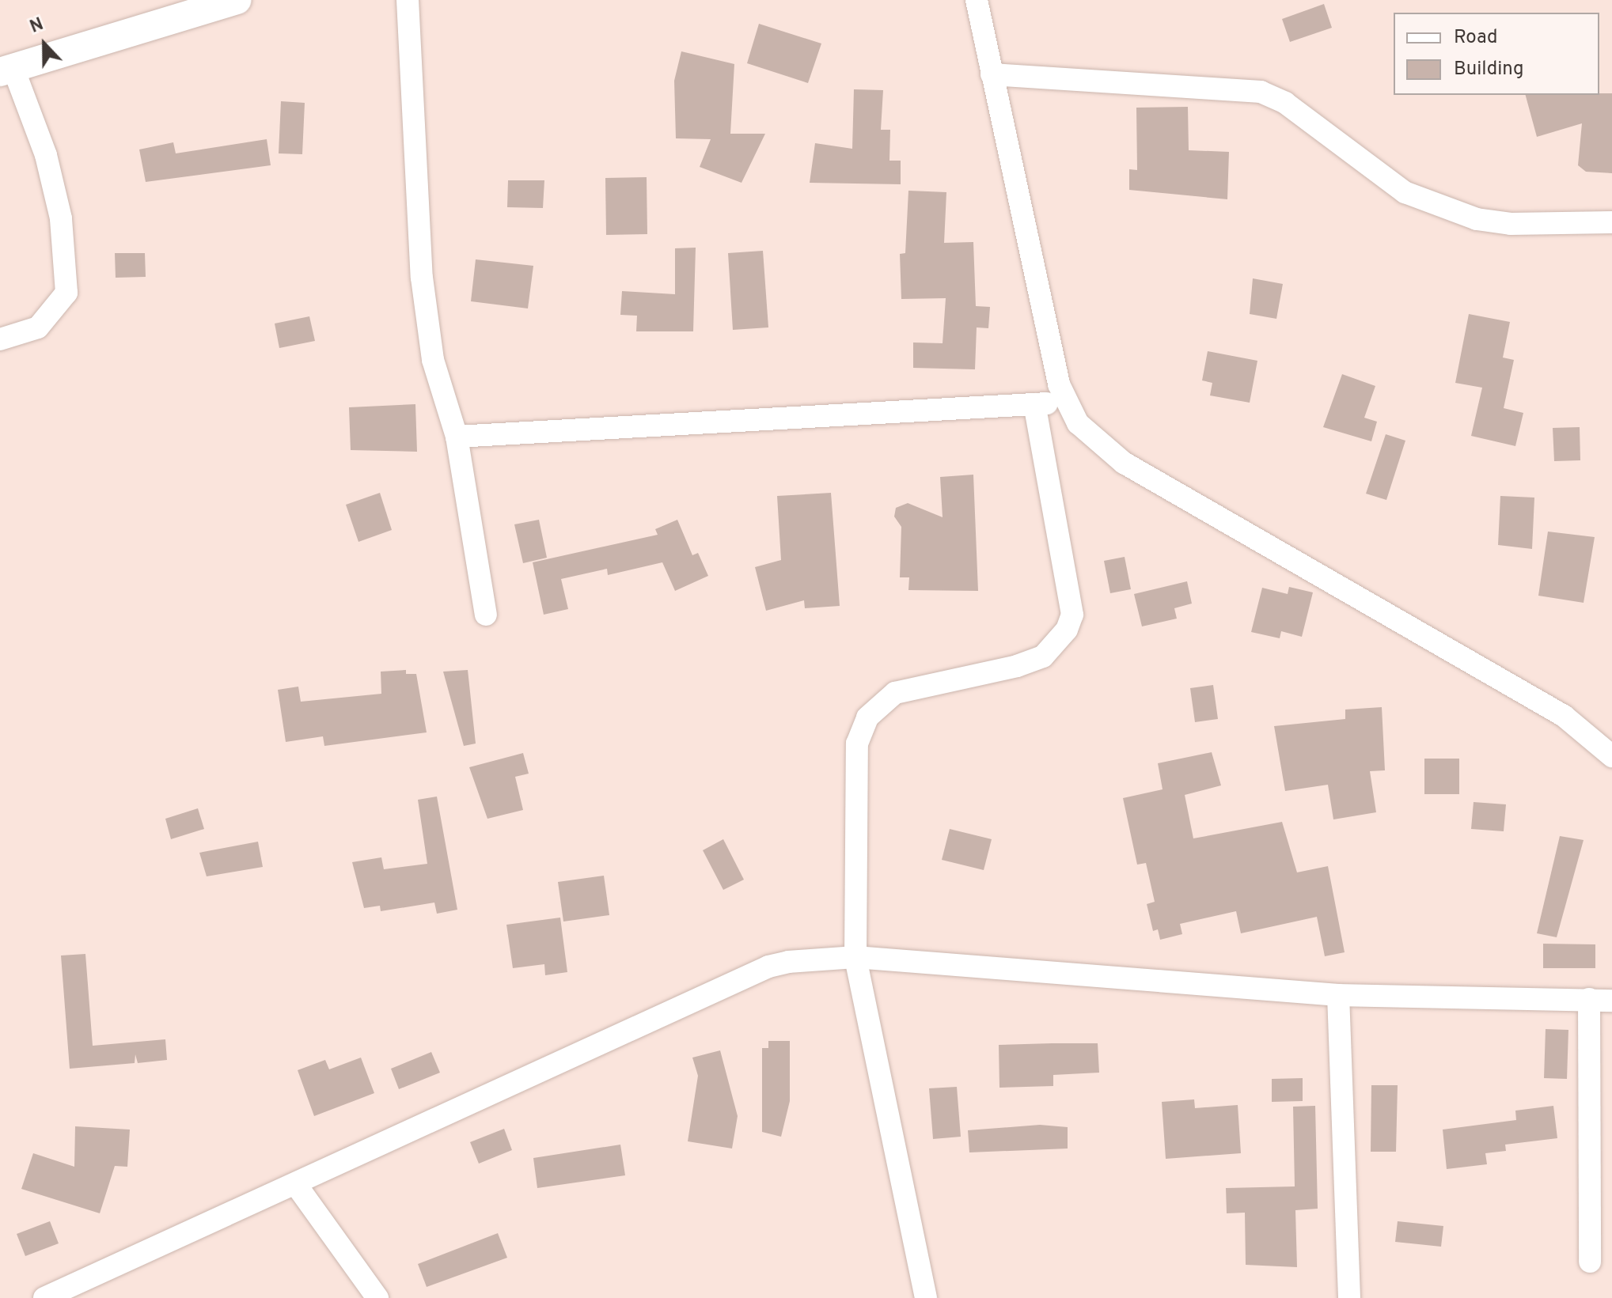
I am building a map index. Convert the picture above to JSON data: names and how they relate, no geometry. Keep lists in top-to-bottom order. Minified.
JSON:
{"legend":["Road","Building"],"north":"top"}
